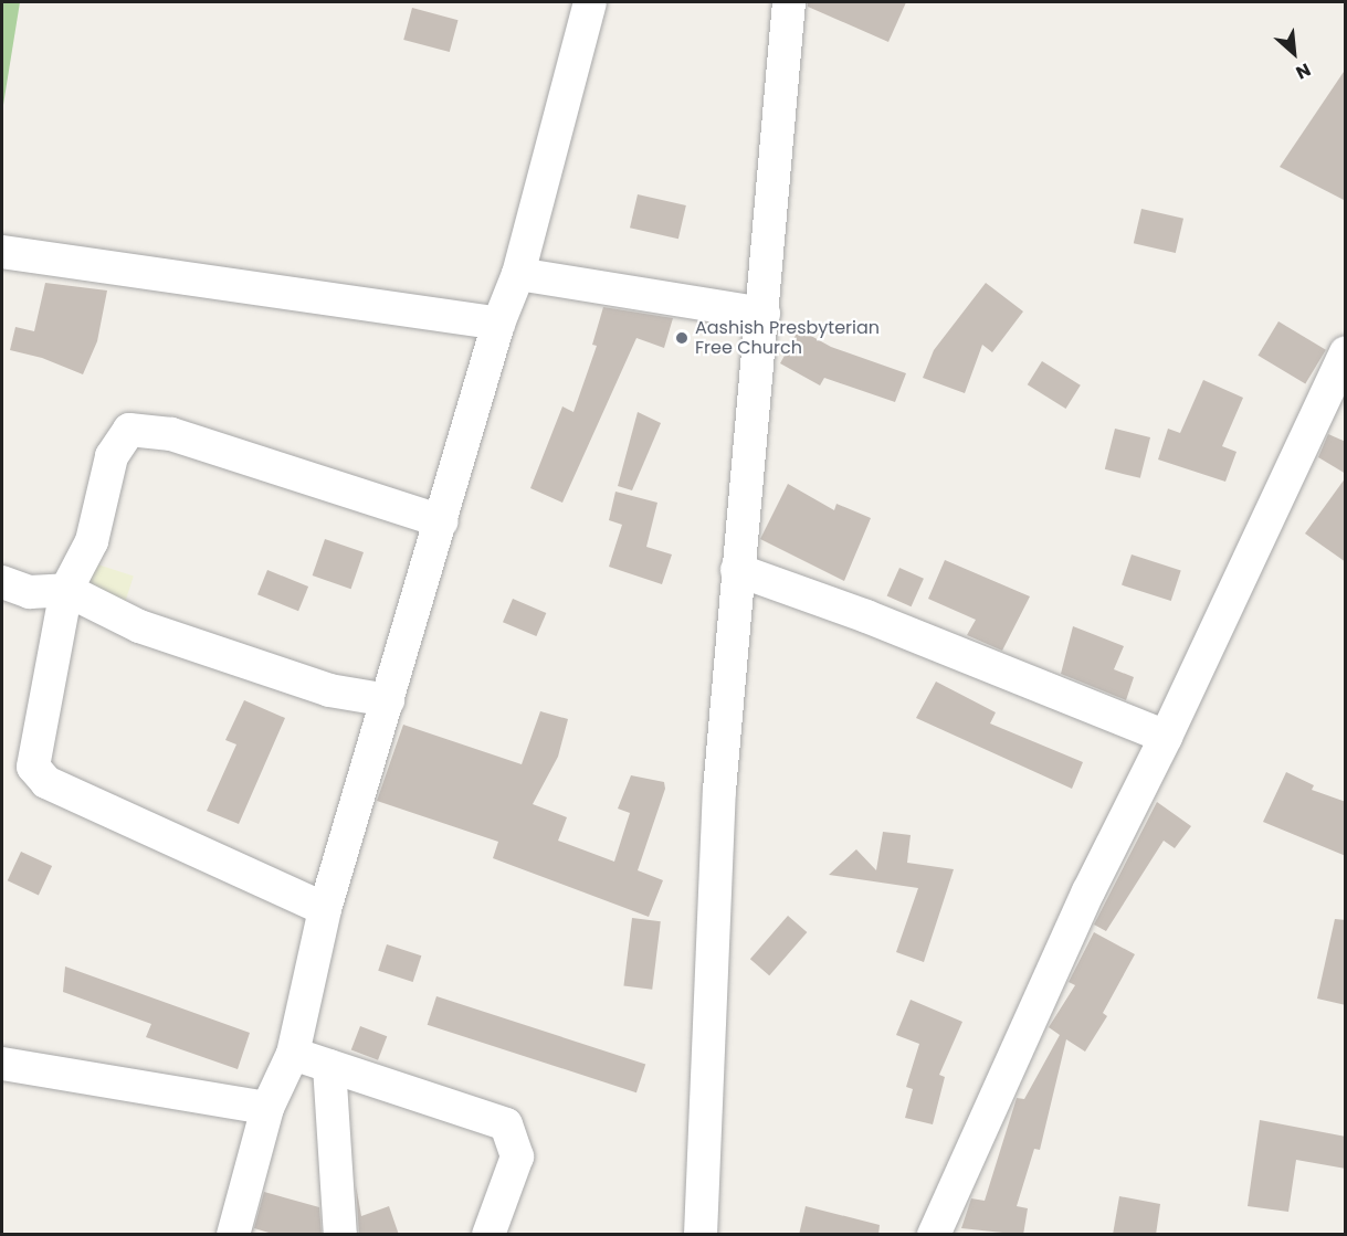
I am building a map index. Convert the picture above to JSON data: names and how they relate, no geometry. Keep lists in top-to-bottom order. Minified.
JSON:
{"places":["Aashish Presbyterian Free Church"],"north":"bottom right"}
